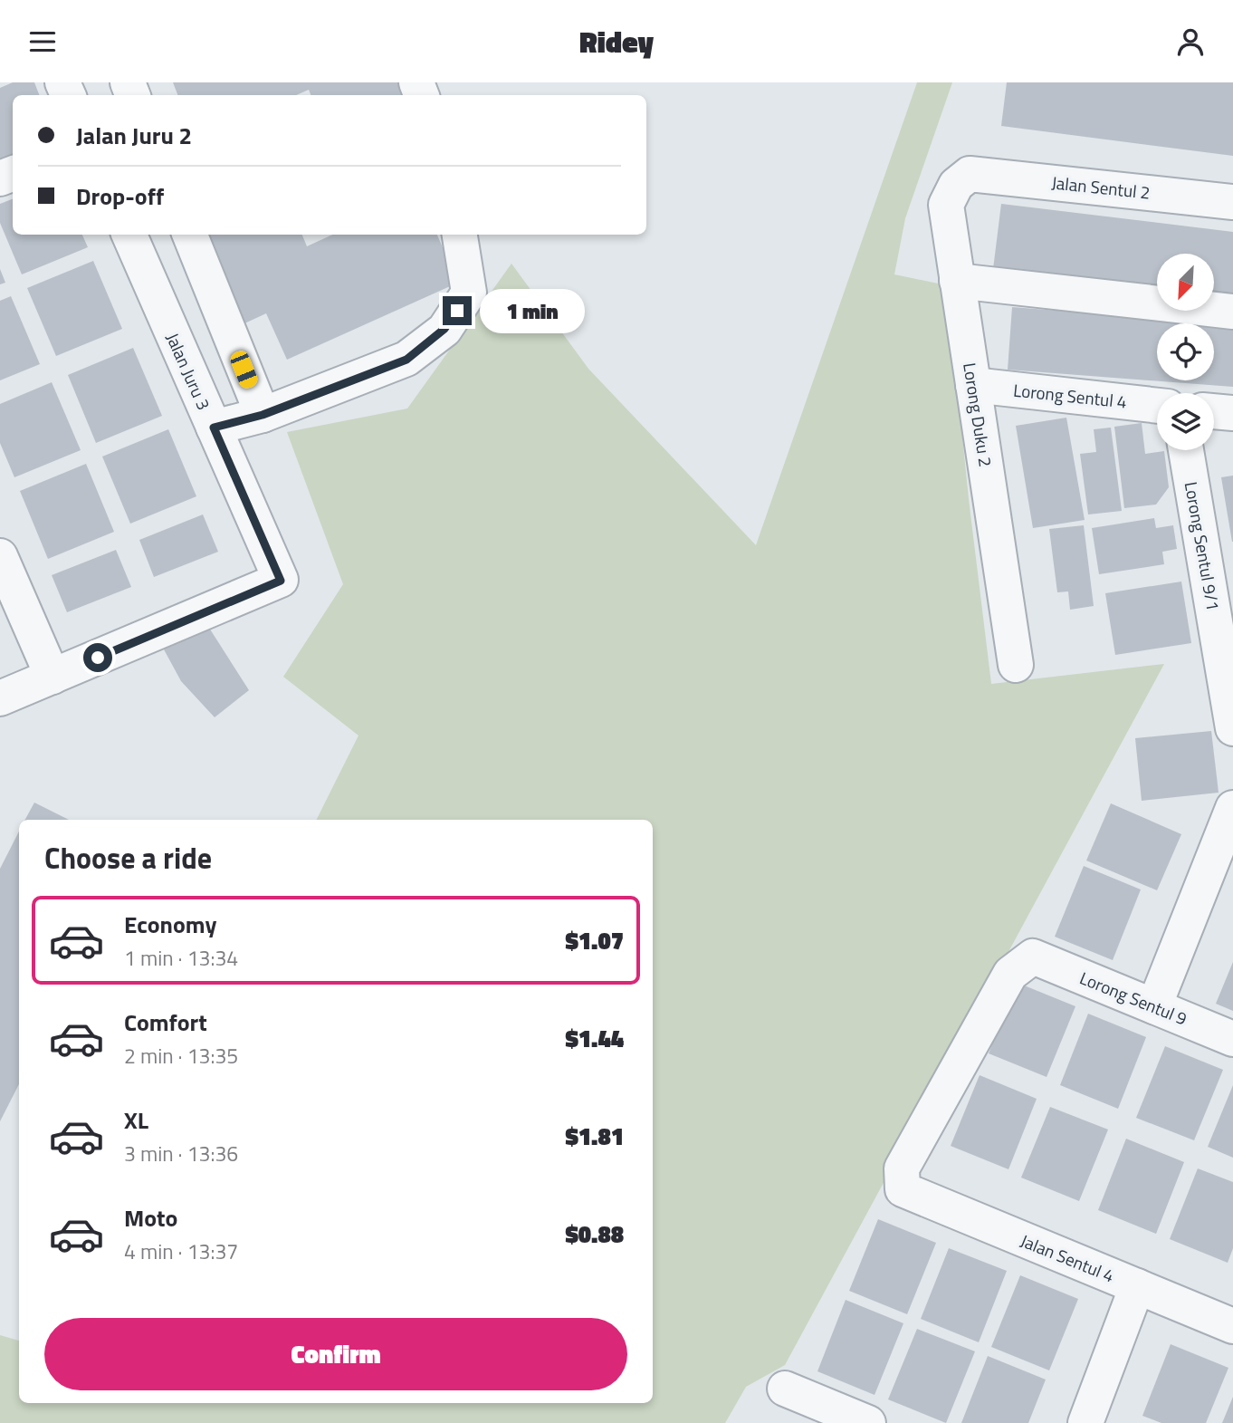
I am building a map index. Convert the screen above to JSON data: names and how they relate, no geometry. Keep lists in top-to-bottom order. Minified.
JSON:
{"streets":{"street":["Jalan Sentul 2","Jalan Juru 3","Lorong Sentul 4","Lorong Duku 2","Lorong Sentul 9/1","Lorong Sentul 9","Jalan Sentul 4"]},"crossings":[["Jalan Sentul 2","Lorong Duku 2"],["Lorong Sentul 4","Lorong Duku 2"],["Lorong Sentul 9","Jalan Sentul 4"]],"north":"bottom left","page":{"header":"Ridey","banner":["Jalan Juru 2","Drop-off"],"bubble":"1 min","heading":"Choose a ride","list":[{"name":"Economy","note":"1 min · 13:34","value":"$1.07"},{"name":"Comfort","note":"2 min · 13:35","value":"$1.44"},{"name":"XL","note":"3 min · 13:36","value":"$1.81"},{"name":"Moto","note":"4 min · 13:37","value":"$0.88"}],"buttons":"Confirm"}}
